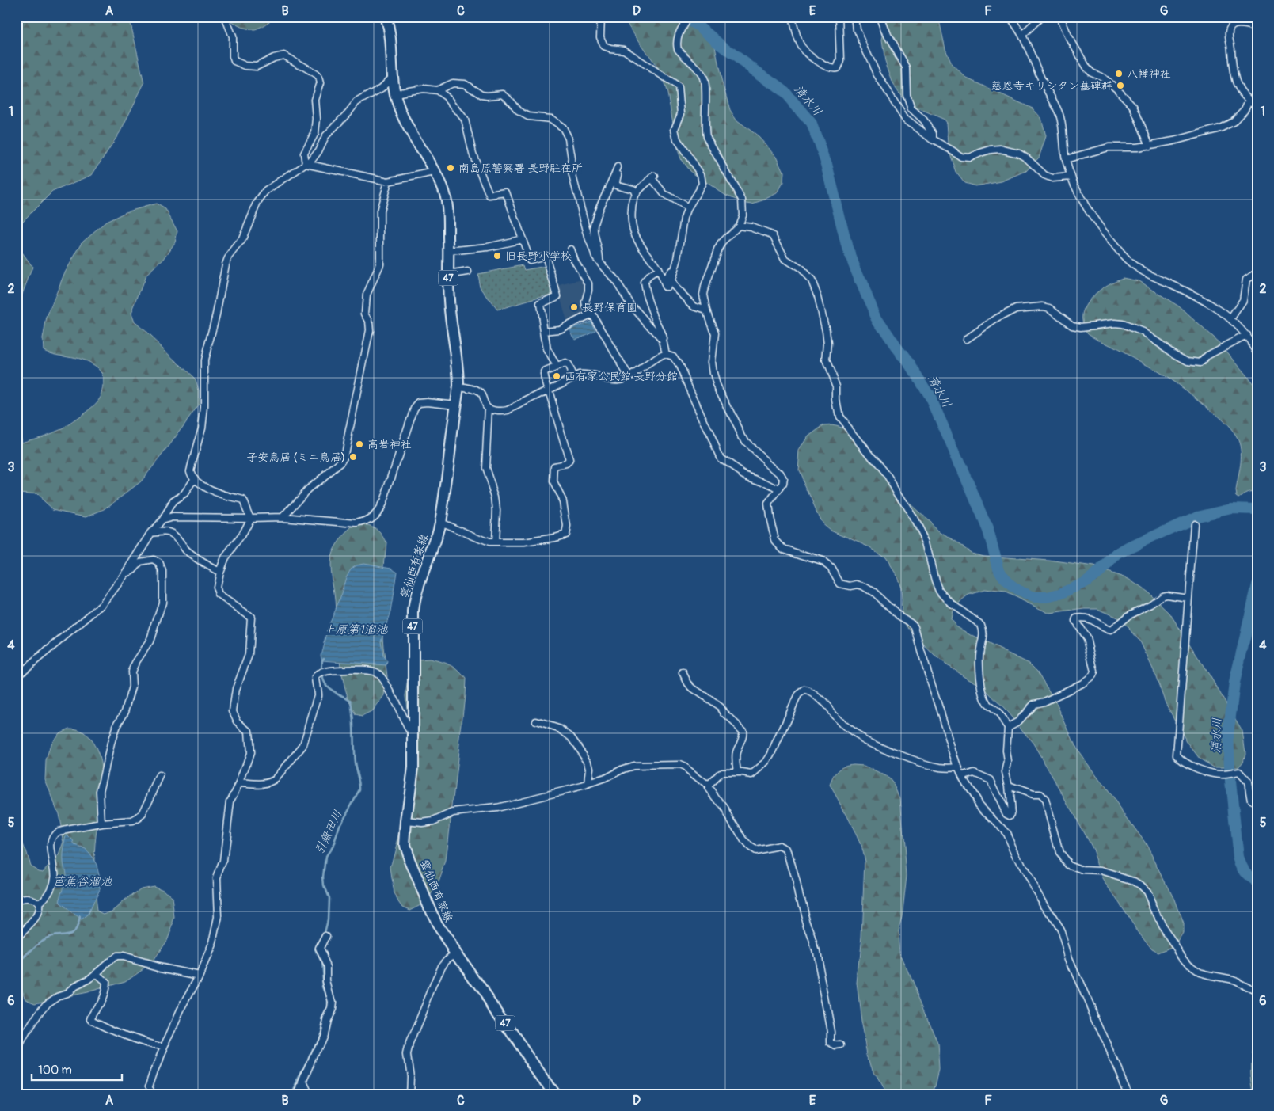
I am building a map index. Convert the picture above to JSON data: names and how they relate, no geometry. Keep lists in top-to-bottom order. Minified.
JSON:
{"streets":{"main road":["47","雲仙西有家線"]},"water":["清水川","上原第1溜池","引無田川","芭蕉谷溜池"],"places":["八幡神社","慈恩寺キリシタン墓碑群","南島原警察署 長野駐在所","旧長野小学校","長野保育園","西有家公民館 長野分館","高岩神社","子安鳥居 (ミニ鳥居)"],"scale_bar":"100 m","grid":{"columns":["A","B","C","D","E","F","G"],"rows":["1","2","3","4","5","6"]}}
